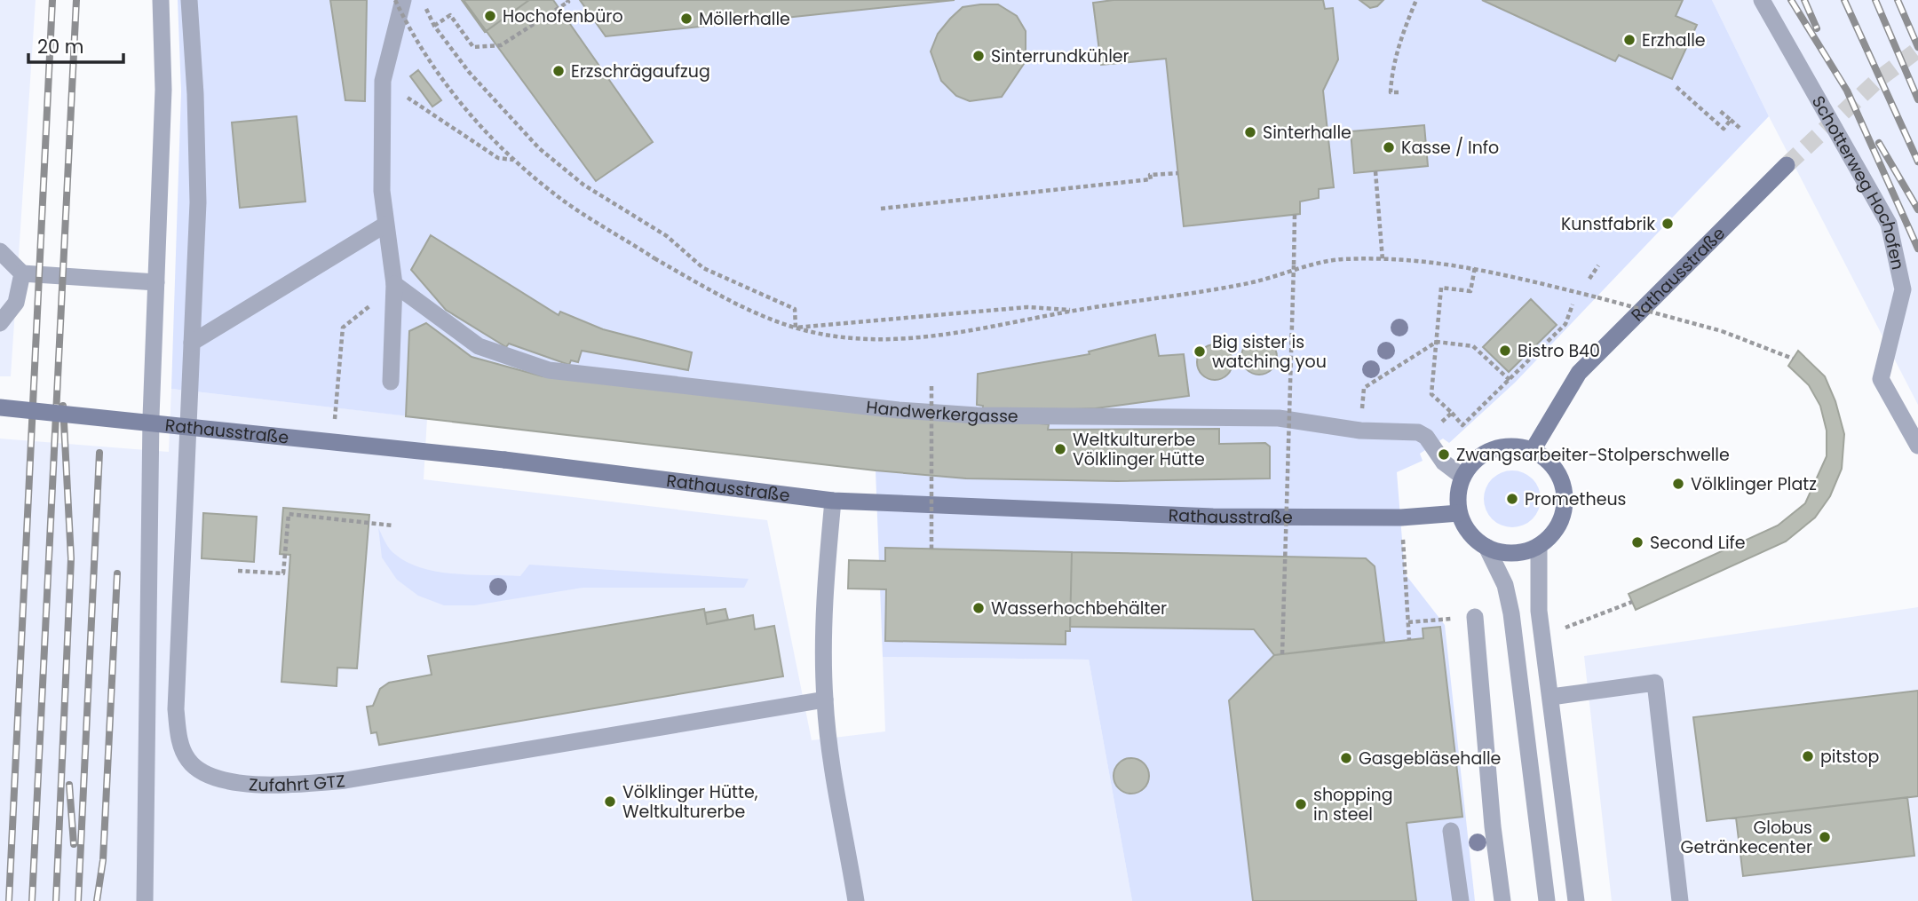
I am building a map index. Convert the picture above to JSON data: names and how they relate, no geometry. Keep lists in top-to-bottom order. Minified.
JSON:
{"streets":{"main road":["Rathausstraße"],"lane":["Schotterweg Hochofen","Handwerkergasse","Zufahrt GTZ"]},"crossings":[["Rathausstraße","Handwerkergasse"]],"places":["Hochofenbüro","Möllerhalle","Erzhalle","Sinterrundkühler","Erzschrägaufzug","Sinterhalle","Kasse / Info","Kunstfabrik","Bistro B40","Big sister is watching you","Weltkulturerbe Völklinger Hütte","Zwangsarbeiter-Stolperschwelle","Völklinger Platz","Prometheus","Second Life","Wasserhochbehälter","pitstop","Gasgebläsehalle","Völklinger Hütte, Weltkulturerbe","shopping in steel","Globus Getränkecenter"],"scale_bar":"20 m"}
